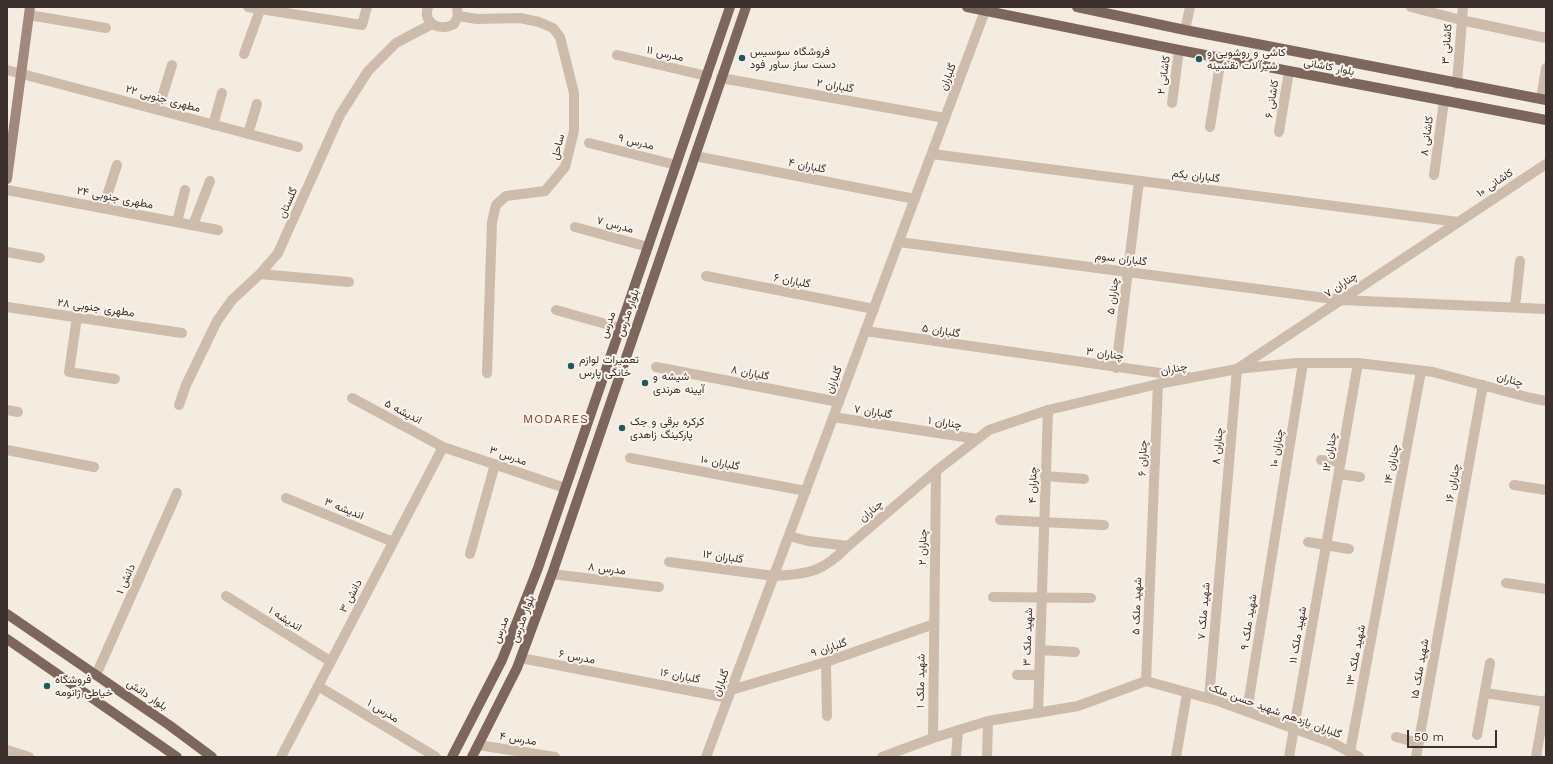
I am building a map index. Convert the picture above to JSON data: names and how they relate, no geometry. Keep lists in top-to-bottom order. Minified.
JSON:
{"streets":{"main road":["بلوار کاشانی","بلوار مدرس","مدرس","بلوار دانش"],"street":["۳ کاشانی","مدرس ۱۱","۲ کاشانی","گلباران","گلباران ۲","مطهری جنوبی ۲۲","۶ کاشانی","۸ کاشانی","مدرس ۹","ساحل","گلباران ۴","گلباران یکم","۱۰ کاشانی","مطهری جنوبی ۲۴","گلستان","مدرس ۷","گلباران سوم","گلباران ۶","چناران ۷","۵ چناران","۲۸ مطهری جنوبی","گلباران ۵","چناران ۳","چناران","گلباران ۸","اندیشه ۵","۷ گلباران","چناران ۱","چناران ۸","چناران ۱۰","چناران ۱۲","مدرس ۳","چناران ۶","گلباران ۱۰","چناران ۱۴","چناران ۱۶","۴ چناران","اندیشه ۳","۲ چناران","گلباران ۱۲","مدرس ۸","دانش ۱","دانش ۳","شهید ملک ۵","شهید ملک ۷","اندیشه ۱","شهید ملک ۹","شهید ملک ۱۱","۳ شهید ملک","۹ گلباران","شهید ملک ۱۳","مدرس ۶","شهید ملک ۱۵","گلباران ۱۶","۱ شهید ملک","مدرس ۱","گلباران یازدهم شهید حسن ملک","مدرس ۴"]},"crossings":[["۳ کاشانی","بلوار کاشانی"],["مدرس ۱۱","مدرس"],["بلوار کاشانی","۲ کاشانی"],["بلوار کاشانی","گلباران"],["بلوار کاشانی","۶ کاشانی"],["بلوار کاشانی","۸ کاشانی"],["گلباران","گلباران ۲"],["گلباران","گلباران ۴"],["گلباران","گلباران یکم"],["گلباران","گلباران سوم"],["گلباران","گلباران ۶"],["گلباران","گلباران ۵"],["گلباران","چناران"],["گلباران","گلباران ۸"],["گلباران","۷ گلباران"],["گلباران","گلباران ۱۰"],["گلباران","گلباران ۱۲"],["گلباران","۹ گلباران"],["گلباران","گلباران ۱۶"],["گلباران ۲","بلوار مدرس"],["مدرس ۹","مدرس"],["گلباران ۴","بلوار مدرس"],["گلباران یکم","۱۰ کاشانی"],["گلباران یکم","چناران ۷"],["گلباران یکم","۵ چناران"],["۱۰ کاشانی","چناران ۷"],["مدرس ۷","مدرس"],["گلباران سوم","چناران ۷"],["گلباران سوم","۵ چناران"],["چناران ۷","چناران"],["چناران ۷","چناران ۸"],["۵ چناران","چناران ۳"],["بلوار مدرس","مدرس ۸"],["بلوار مدرس","مدرس ۶"],["بلوار مدرس","مدرس ۴"],["مدرس","مدرس ۳"],["گلباران ۵","چناران ۳"],["چناران ۳","چناران"],["چناران","چناران ۱"],["چناران","چناران ۸"],["چناران","چناران ۱۰"],["چناران","چناران ۱۲"],["چناران","چناران ۶"],["چناران","چناران ۱۴"],["چناران","چناران ۱۶"],["چناران","۴ چناران"],["چناران","۲ چناران"],["چناران","گلباران ۱۲"],["اندیشه ۵","مدرس ۳"],["اندیشه ۵","دانش ۳"],["۷ گلباران","چناران ۱"],["چناران ۸","شهید ملک ۷"],["چناران ۱۰","شهید ملک ۹"],["چناران ۱۲","شهید ملک ۱۱"],["مدرس ۳","دانش ۳"],["چناران ۶","شهید ملک ۵"],["چناران ۱۴","شهید ملک ۱۳"],["چناران ۱۶","شهید ملک ۱۵"],["۴ چناران","۳ شهید ملک"],["اندیشه ۳","دانش ۳"],["۲ چناران","۹ گلباران"],["۲ چناران","۱ شهید ملک"],["دانش ۱","بلوار دانش"],["دانش ۳","اندیشه ۱"],["دانش ۳","مدرس ۱"],["شهید ملک ۵","گلباران یازدهم شهید حسن ملک"],["شهید ملک ۷","گلباران یازدهم شهید حسن ملک"],["شهید ملک ۹","گلباران یازدهم شهید حسن ملک"],["شهید ملک ۱۱","گلباران یازدهم شهید حسن ملک"],["۹ گلباران","گلباران ۱۶"],["۹ گلباران","۱ شهید ملک"],["شهید ملک ۱۳","گلباران یازدهم شهید حسن ملک"],["مدرس ۶","گلباران ۱۶"]],"districts":["MODARES"],"places":["فروشگاه سوسیس دست ساز ساور فود","کاشی و روشویی و شیرآلات نقشینه","تعمیرات لوازم خانگی پارس","شیشه و آیینه هرندی","کرکره برقی و جک پارکینگ زاهدی","فروشگاه خیاطی ژانومه"],"scale_bar":"50 m"}
